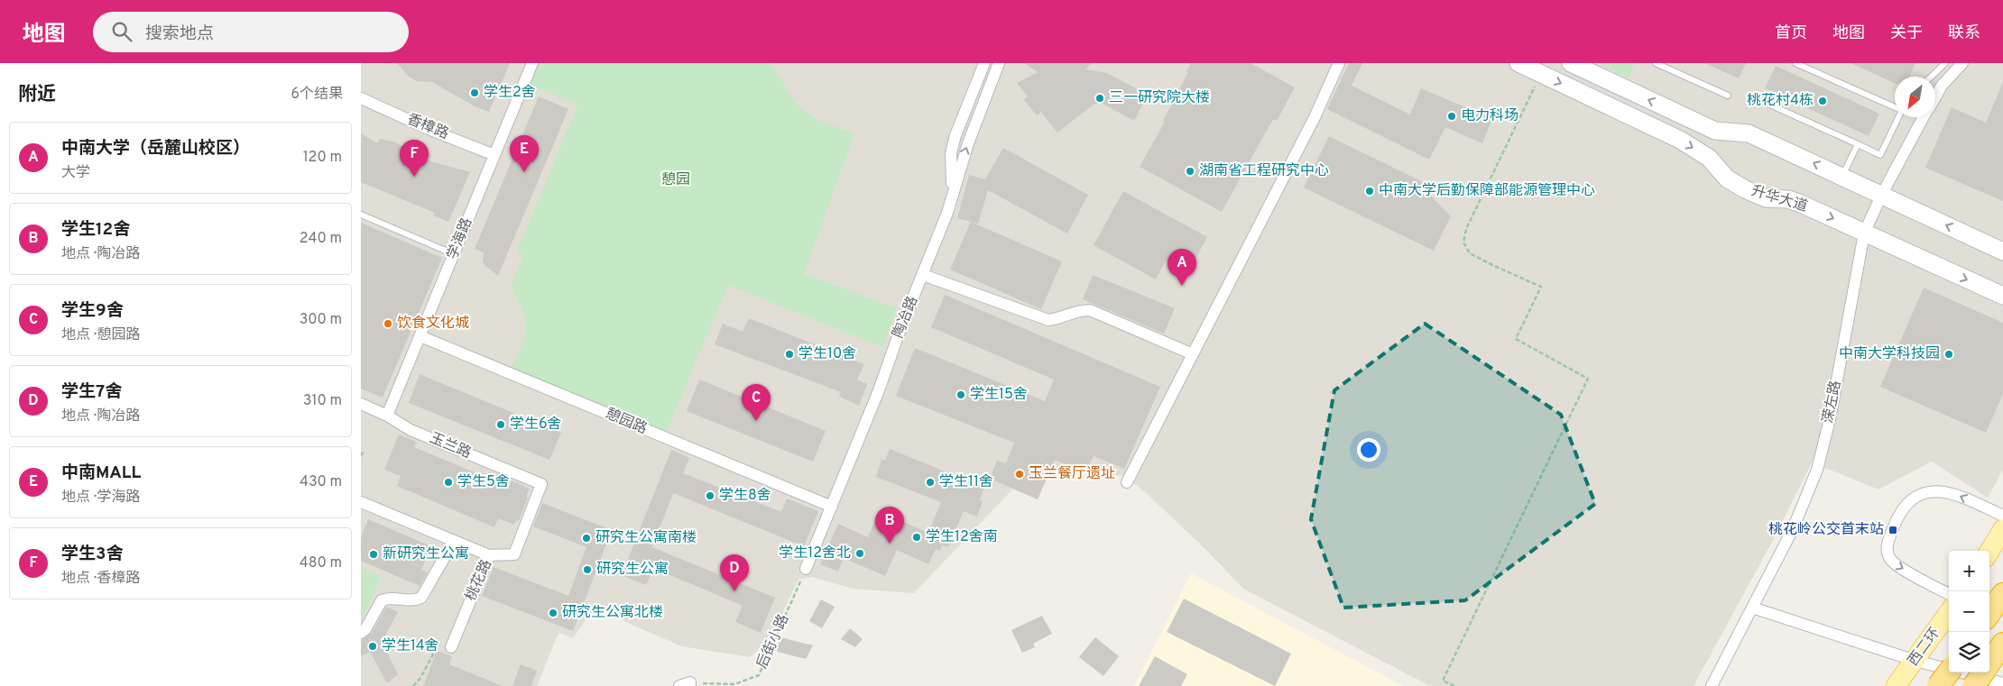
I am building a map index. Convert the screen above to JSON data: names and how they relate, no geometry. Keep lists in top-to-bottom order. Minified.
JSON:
{"streets":{"main road":["西二环"],"street":["香樟路","升华大道","学海路","陶冶路","溁左路","憩园路","玉兰路","桃花路"],"path":["后街小路"]},"crossings":[["香樟路","学海路"],["升华大道","溁左路"],["学海路","憩园路"],["学海路","玉兰路"],["陶冶路","憩园路"],["陶冶路","后街小路"],["玉兰路","桃花路"]],"parks":["憩园"],"places":{"other":["学生2舍","三一研究院大楼","桃花村4栋","电力科场","湖南省工程研究中心","中南大学后勤保障部能源管理中心","饮食文化城","学生10舍","中南大学科技园","学生15舍","学生6舍","玉兰餐厅遗址","学生5舍","学生11舍","学生8舍","学生12舍南","研究生公寓南楼","学生12舍北","新研究生公寓","研究生公寓","研究生公寓北楼","学生14舍"],"transit":["桃花岭公交首末站"]},"north":"bottom left","page":{"header":"地图","search":"搜索地点","nav":["首页","地图","关于","联系"],"heading":["附近","6个结果"],"list":[{"mark":"A","name":"中南大学（岳麓山校区）","note":"大学","value":"120 m"},{"mark":"B","name":"学生12舍","note":"地点 · 陶冶路","value":"240 m"},{"mark":"C","name":"学生9舍","note":"地点 · 憩园路","value":"300 m"},{"mark":"D","name":"学生7舍","note":"地点 · 陶冶路","value":"310 m"},{"mark":"E","name":"中南MALL","note":"地点 · 学海路","value":"430 m"},{"mark":"F","name":"学生3舍","note":"地点 · 香樟路","value":"480 m"}],"pins":["E","F","A","C","B","D"],"map_buttons":["+","−"]}}
